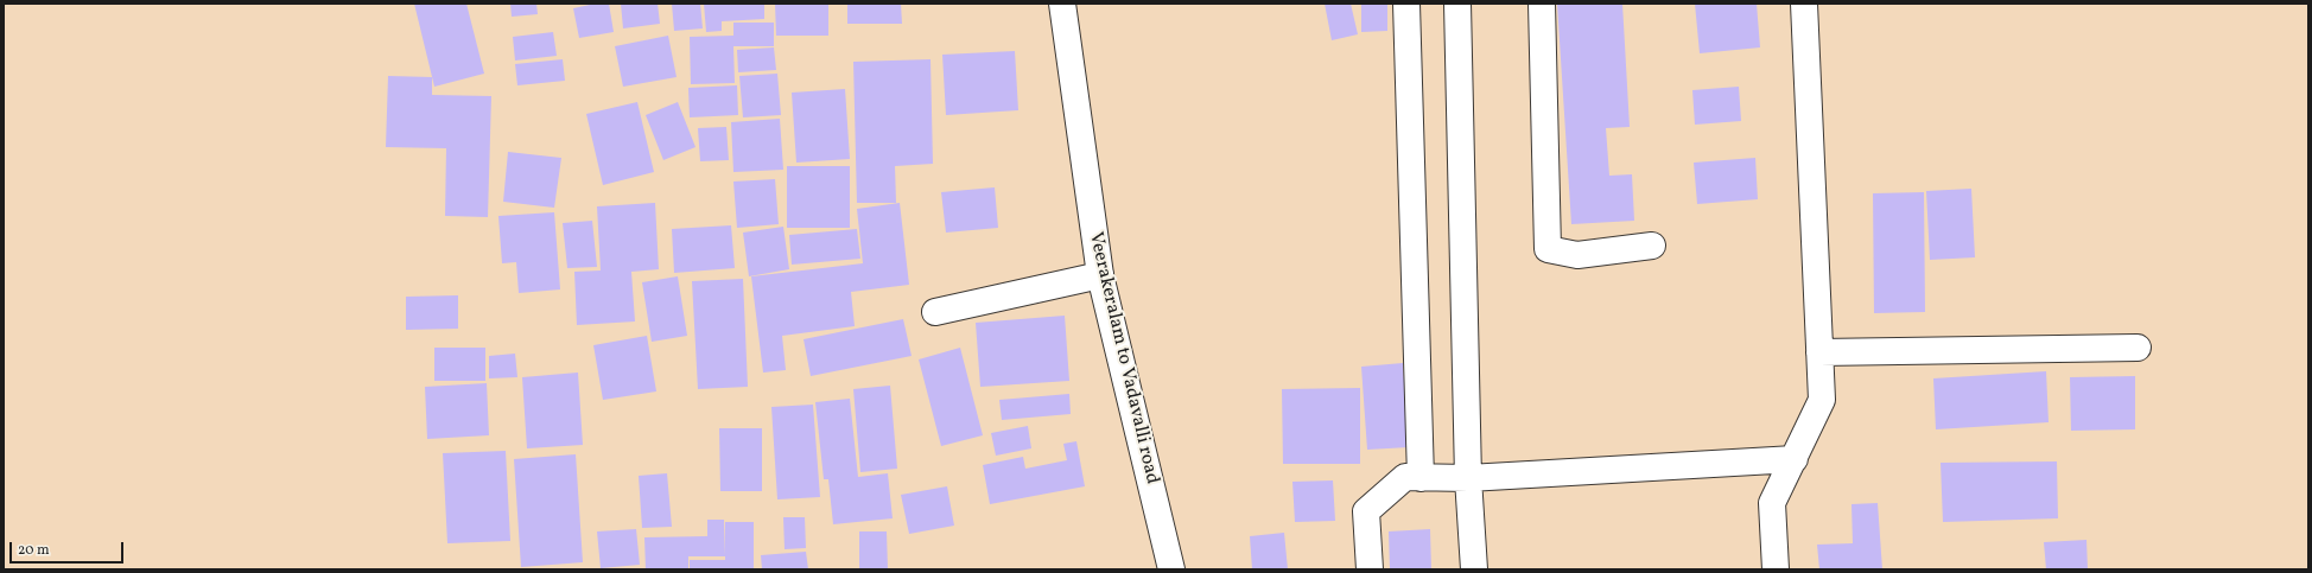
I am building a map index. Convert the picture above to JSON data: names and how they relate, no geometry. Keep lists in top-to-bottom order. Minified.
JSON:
{"streets":{"street":["Veerakeralam to Vadavalli road"]},"scale_bar":"20 m"}
